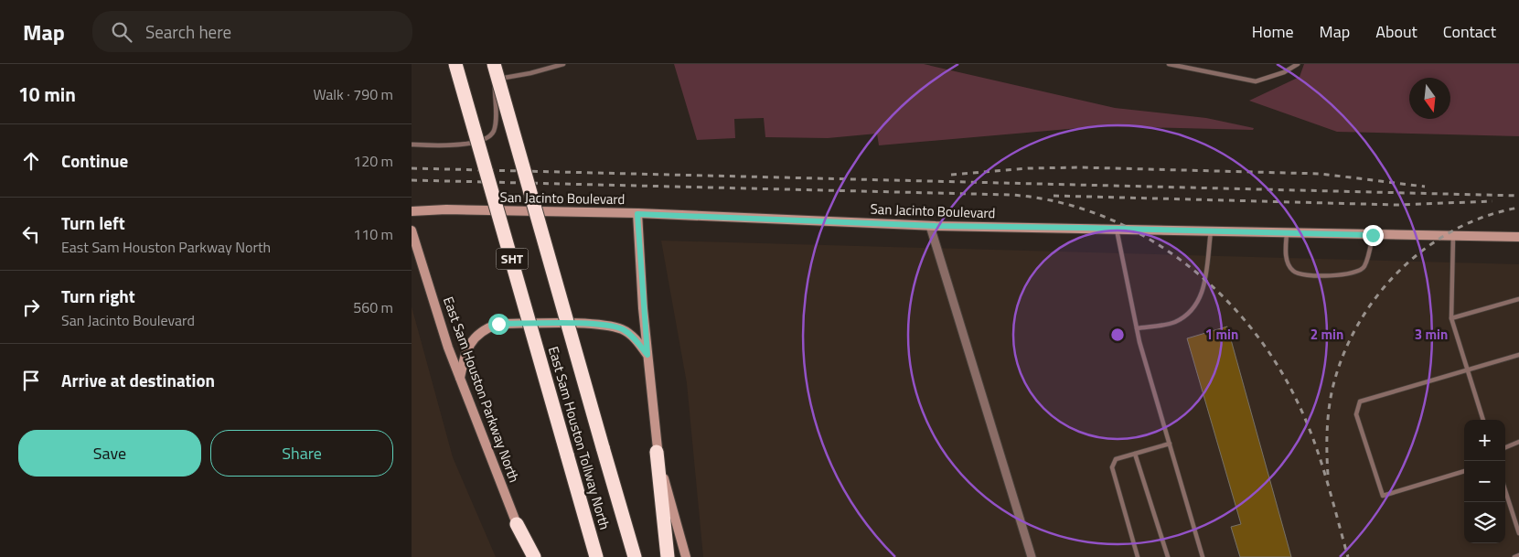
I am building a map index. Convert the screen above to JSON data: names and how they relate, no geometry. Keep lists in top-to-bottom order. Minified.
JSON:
{"streets":{"highway":["SHT","East Sam Houston Tollway North"],"main road":["San Jacinto Boulevard","East Sam Houston Parkway North"]},"north":"bottom","page":{"header":"Map","search":"Search here","nav":["Home","Map","About","Contact"],"heading":["10 min","Walk · 790 m"],"list":[["Continue","120 m"],["Turn left","East Sam Houston Parkway North","110 m"],["Turn right","San Jacinto Boulevard","560 m"],"Arrive at destination"],"buttons":["Save","Share"],"map_buttons":["+","−"]},"rings":["1 min","2 min","3 min"]}
